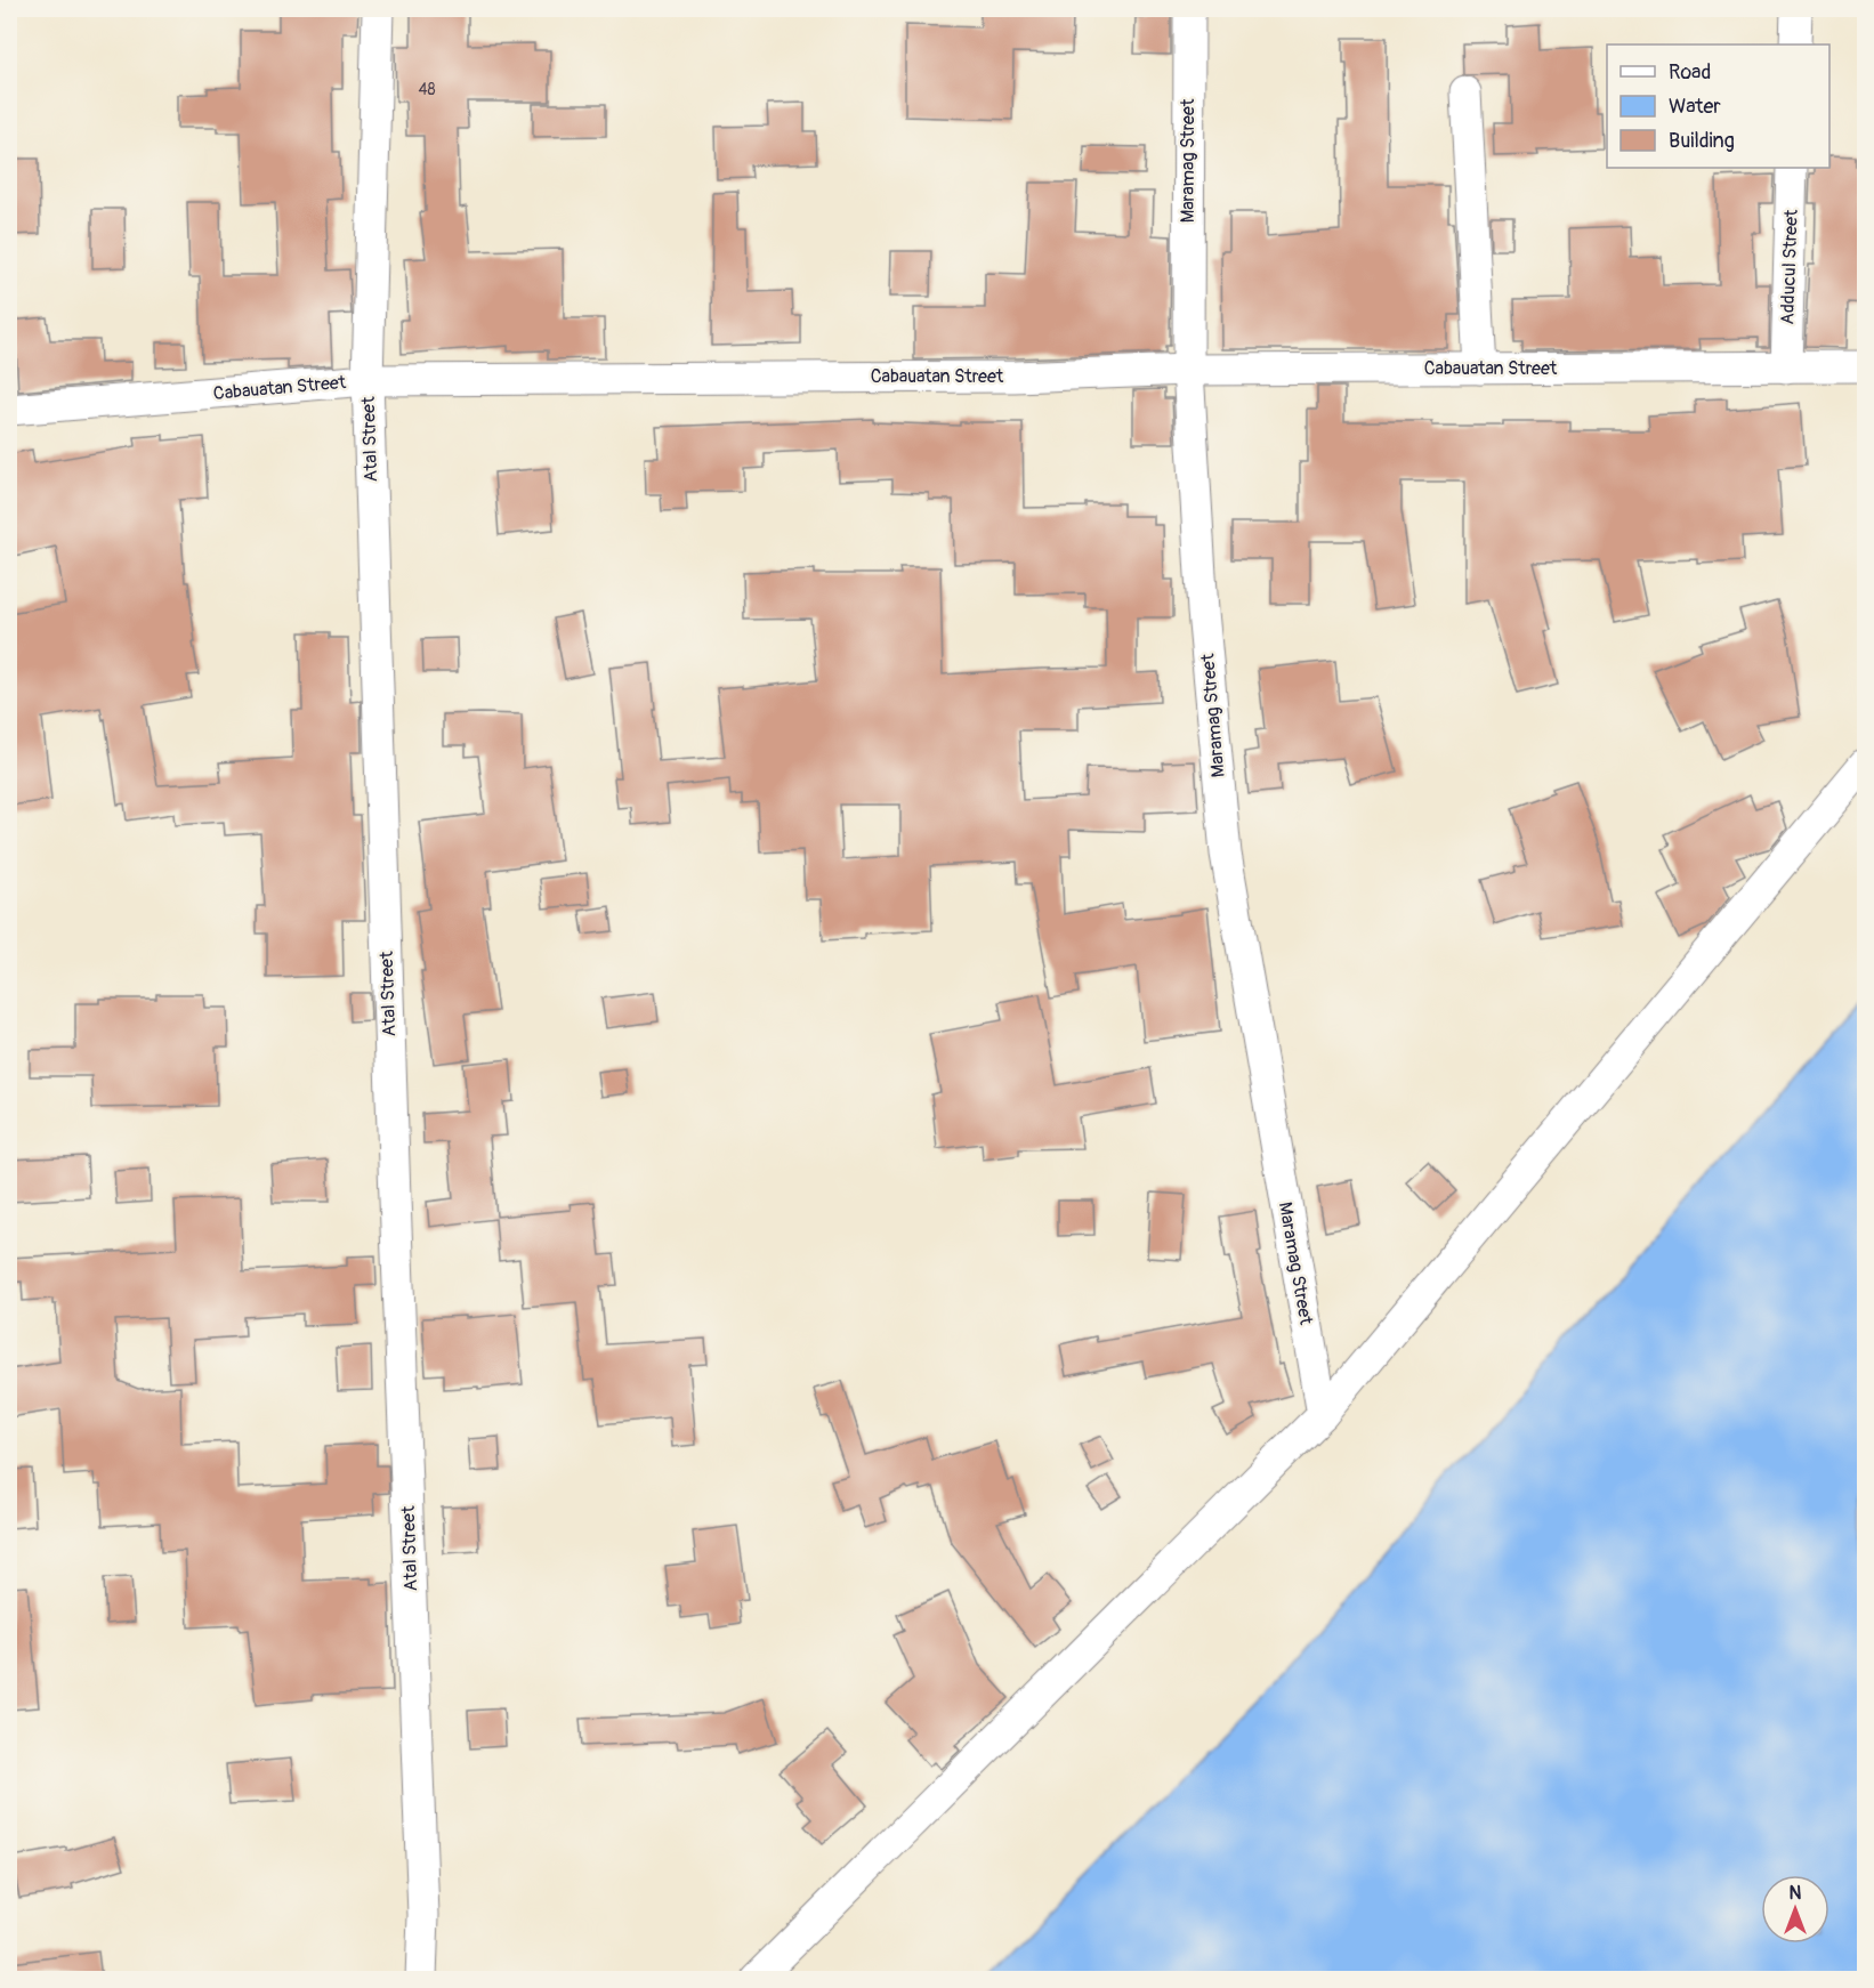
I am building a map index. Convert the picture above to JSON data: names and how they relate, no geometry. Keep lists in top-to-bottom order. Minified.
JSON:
{"streets":{"street":["Maramag Street","Adducul Street","Cabauatan Street","Atal Street"]},"crossings":[["Maramag Street","Cabauatan Street"],["Adducul Street","Cabauatan Street"],["Cabauatan Street","Atal Street"]],"house_numbers":["48"],"legend":["Road","Water","Building"],"north":"top"}
